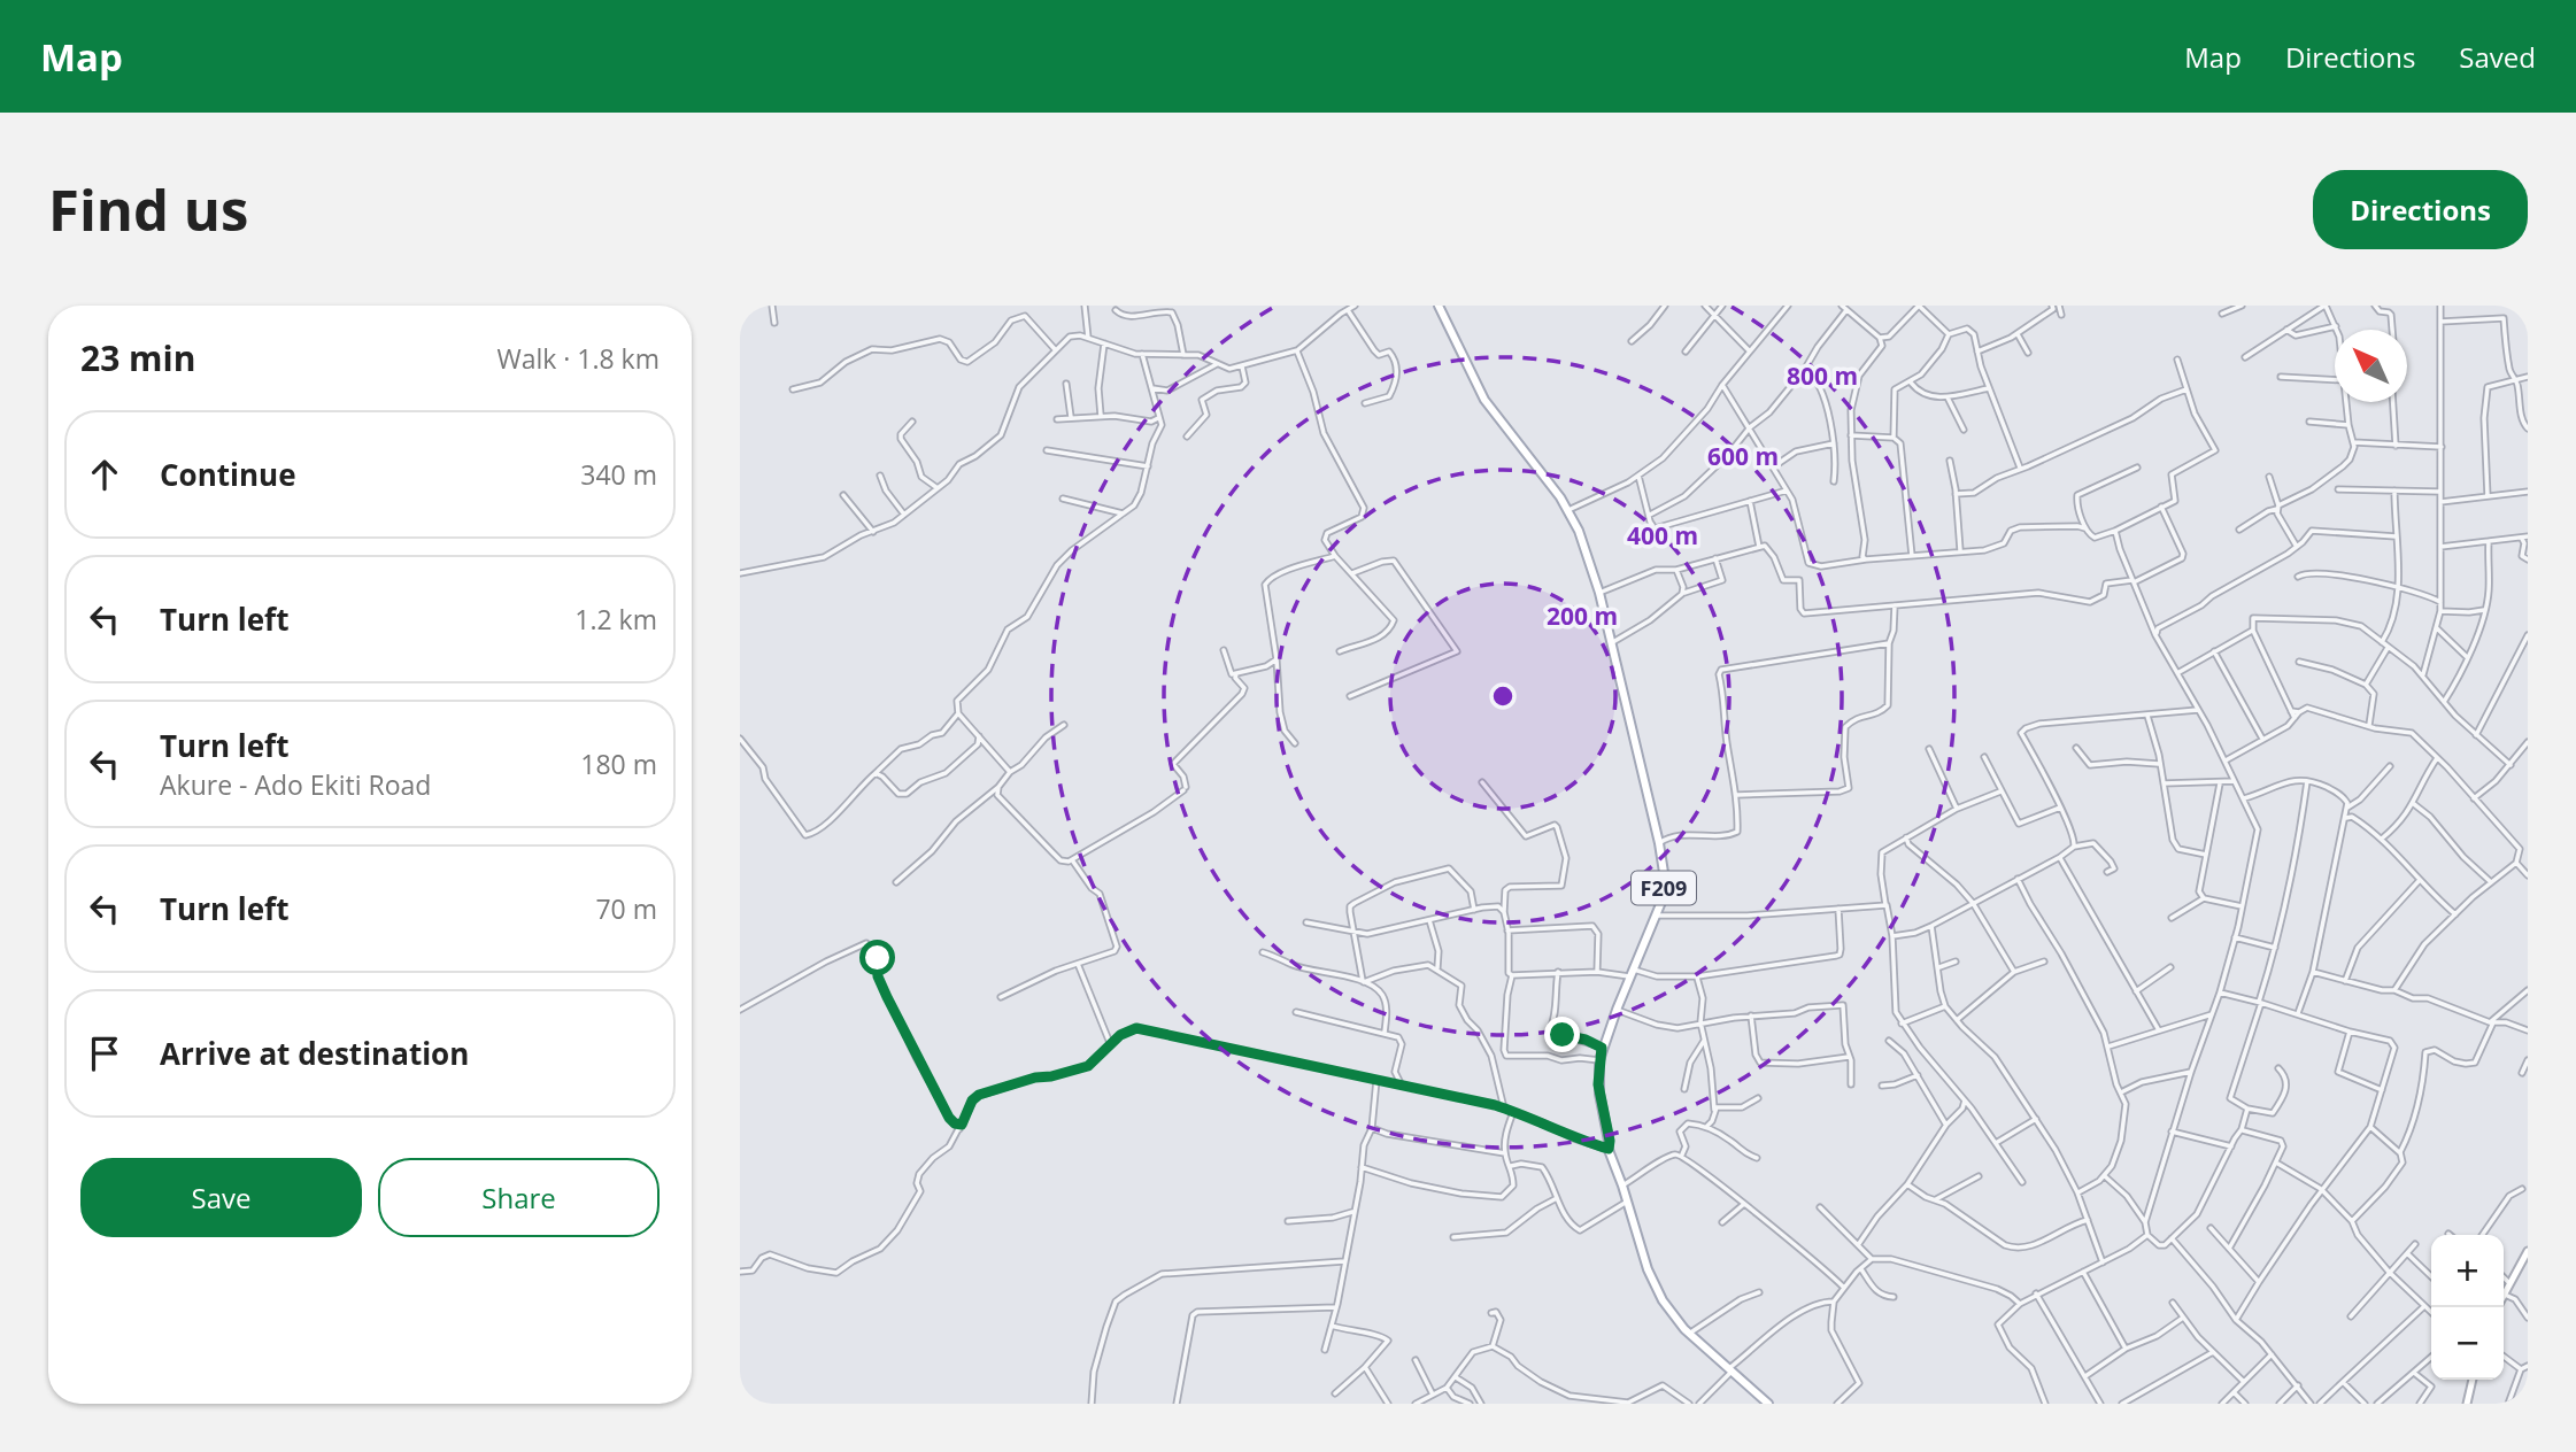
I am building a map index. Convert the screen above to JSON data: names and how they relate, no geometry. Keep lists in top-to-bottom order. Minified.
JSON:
{"streets":{"main road":["F209"]},"north":"top left","page":{"header":"Map","nav":["Map","Directions","Saved"],"buttons":["Directions",["Save","Share"]],"title":"Find us","heading":["23 min","Walk · 1.8 km"],"list":[["Continue","340 m"],["Turn left","1.2 km"],["Turn left","Akure - Ado Ekiti Road","180 m"],["Turn left","70 m"],"Arrive at destination"],"map_buttons":["+","−"]},"rings":["800 m","600 m","400 m","200 m"]}
